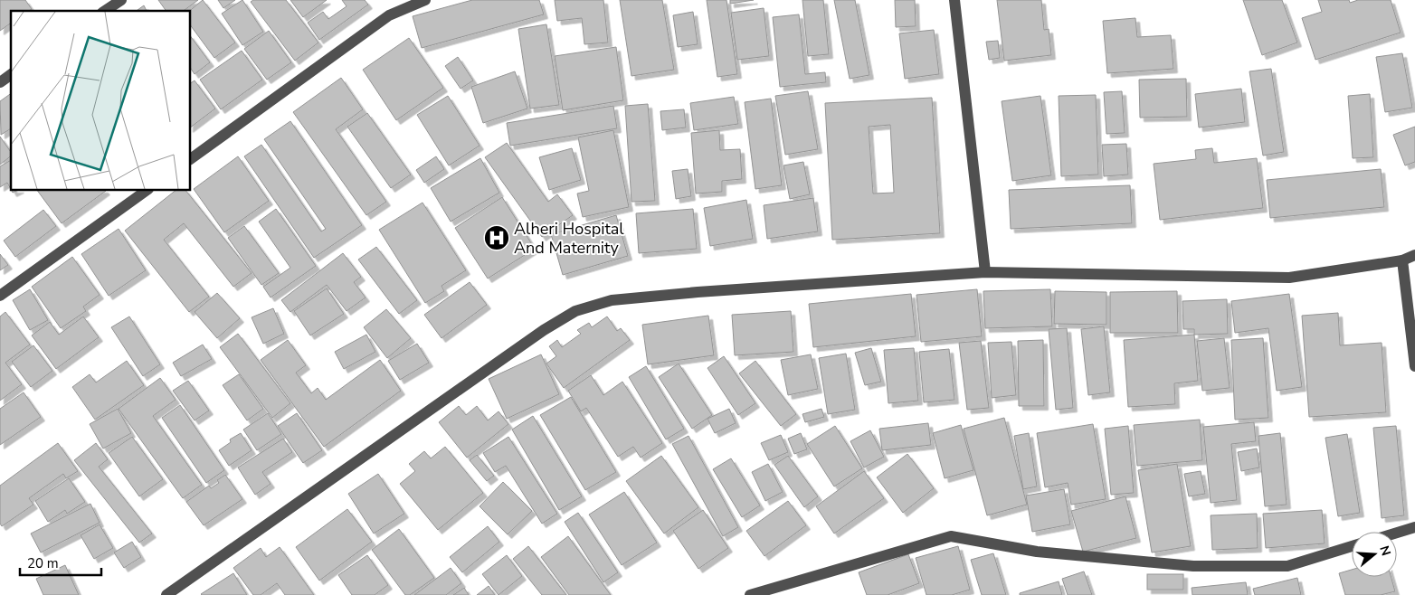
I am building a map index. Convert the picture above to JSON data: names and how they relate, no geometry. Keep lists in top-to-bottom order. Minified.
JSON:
{"places":{"hospital":["Alheri Hospital And Maternity"]},"scale_bar":"20 m","north":"right"}
